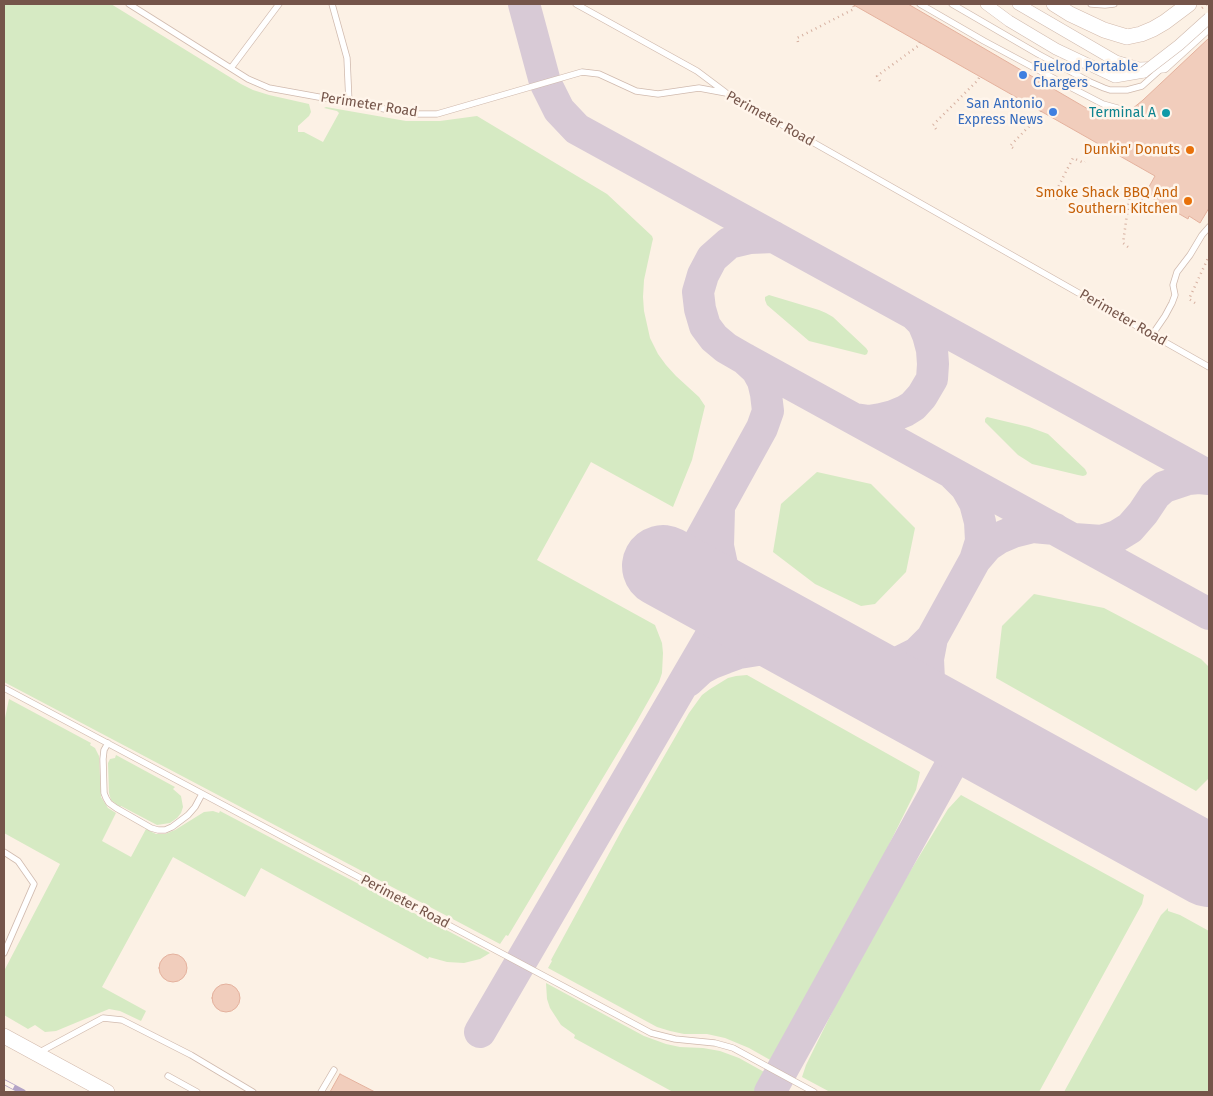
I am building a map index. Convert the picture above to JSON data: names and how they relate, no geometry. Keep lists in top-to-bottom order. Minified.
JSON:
{"streets":{"lane":["Perimeter Road"]},"places":["Fuelrod Portable Chargers","San Antonio Express News","Terminal A","Dunkin' Donuts","Smoke Shack BBQ And Southern Kitchen"]}
